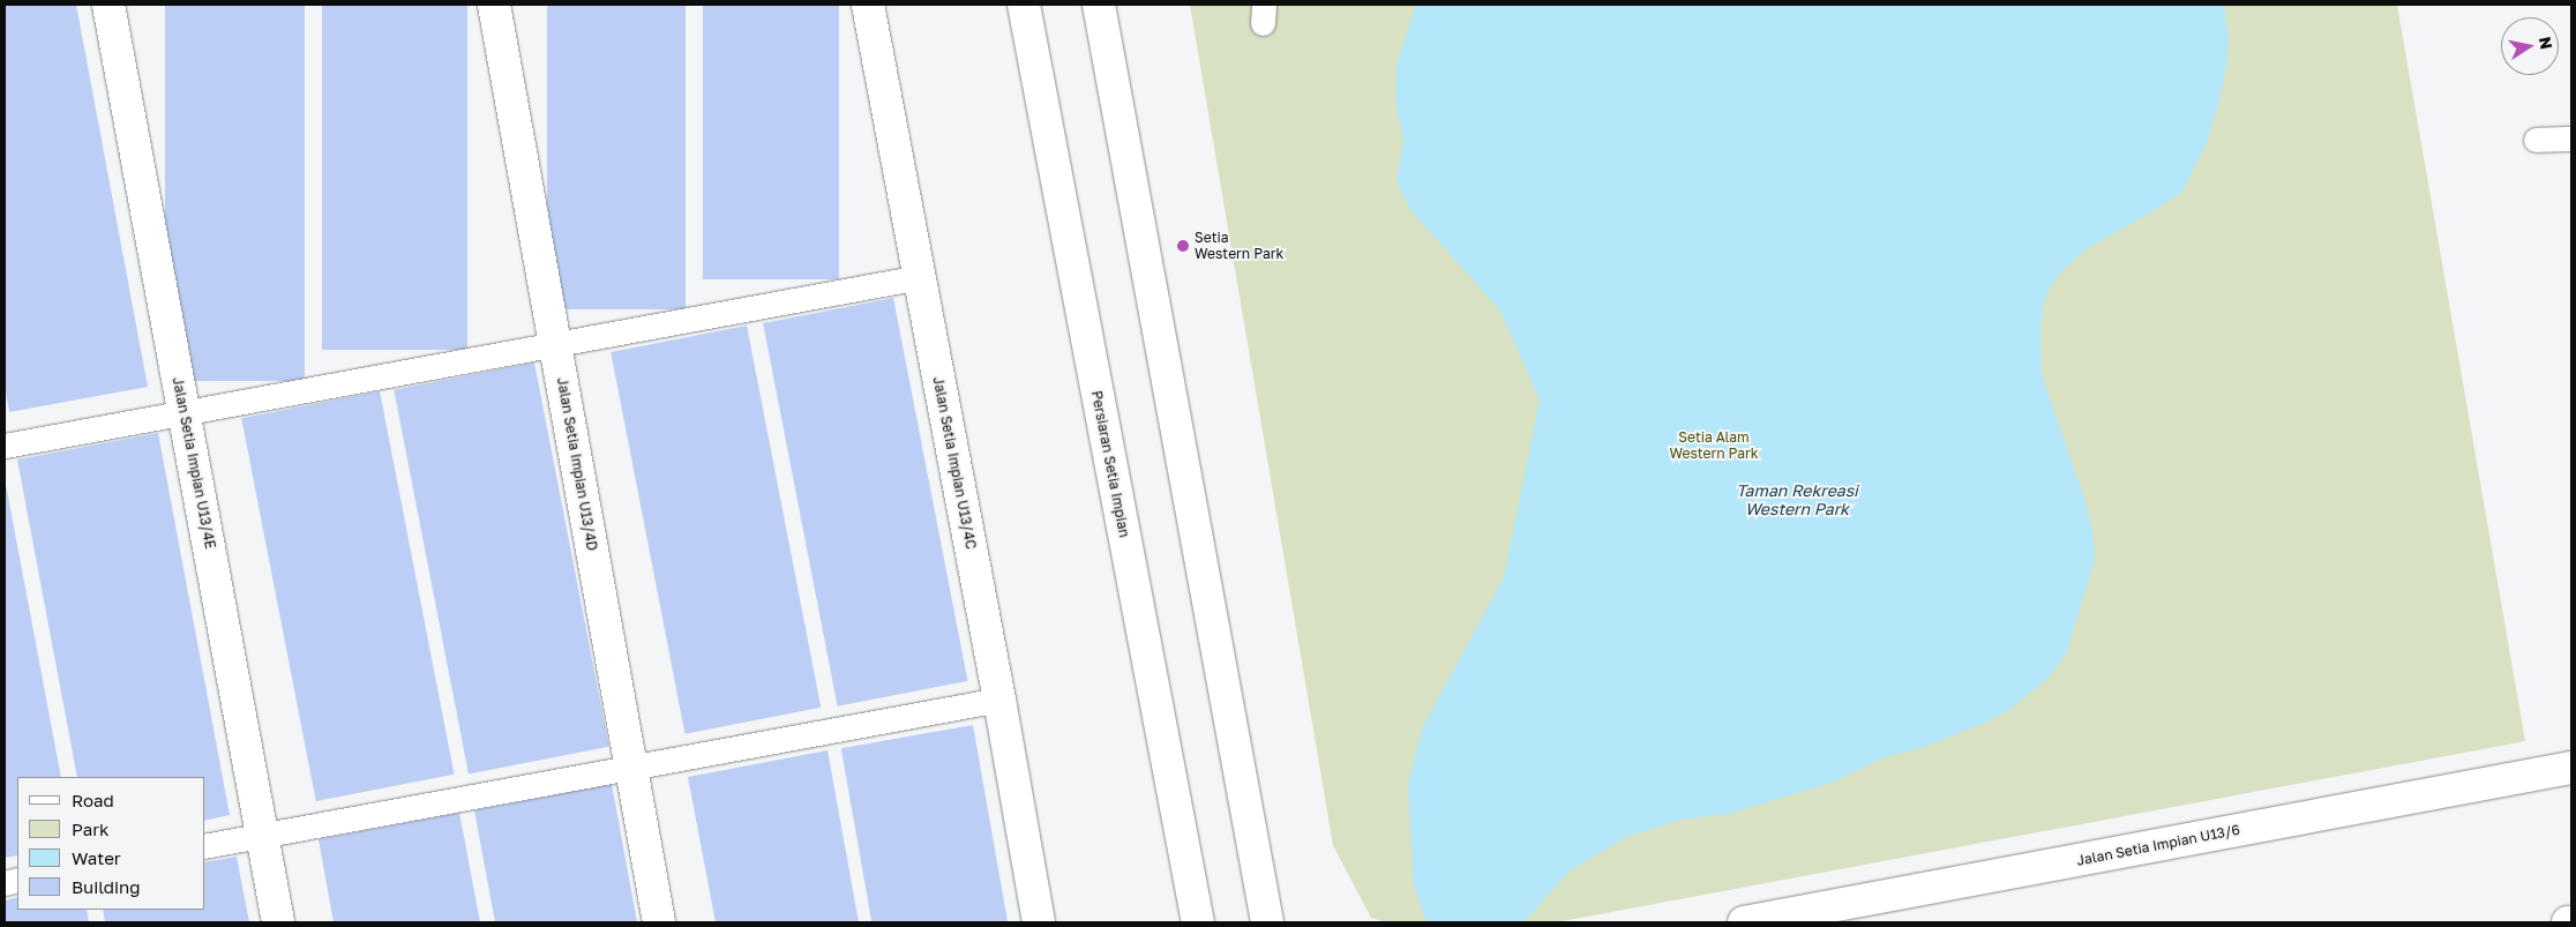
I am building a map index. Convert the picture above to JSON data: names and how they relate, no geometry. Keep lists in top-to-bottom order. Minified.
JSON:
{"streets":{"street":["Jalan Setia Impian U13/4E","Jalan Setia Impian U13/4C","Jalan Setia Impian U13/4D","Persiaran Setia Impian","Jalan Setia Impian U13/6"]},"water":["Taman Rekreasi Western Park"],"parks":["Setia Alam Western Park"],"places":["Setia Western Park"],"legend":["Road","Park","Water","Building"],"north":"right"}
